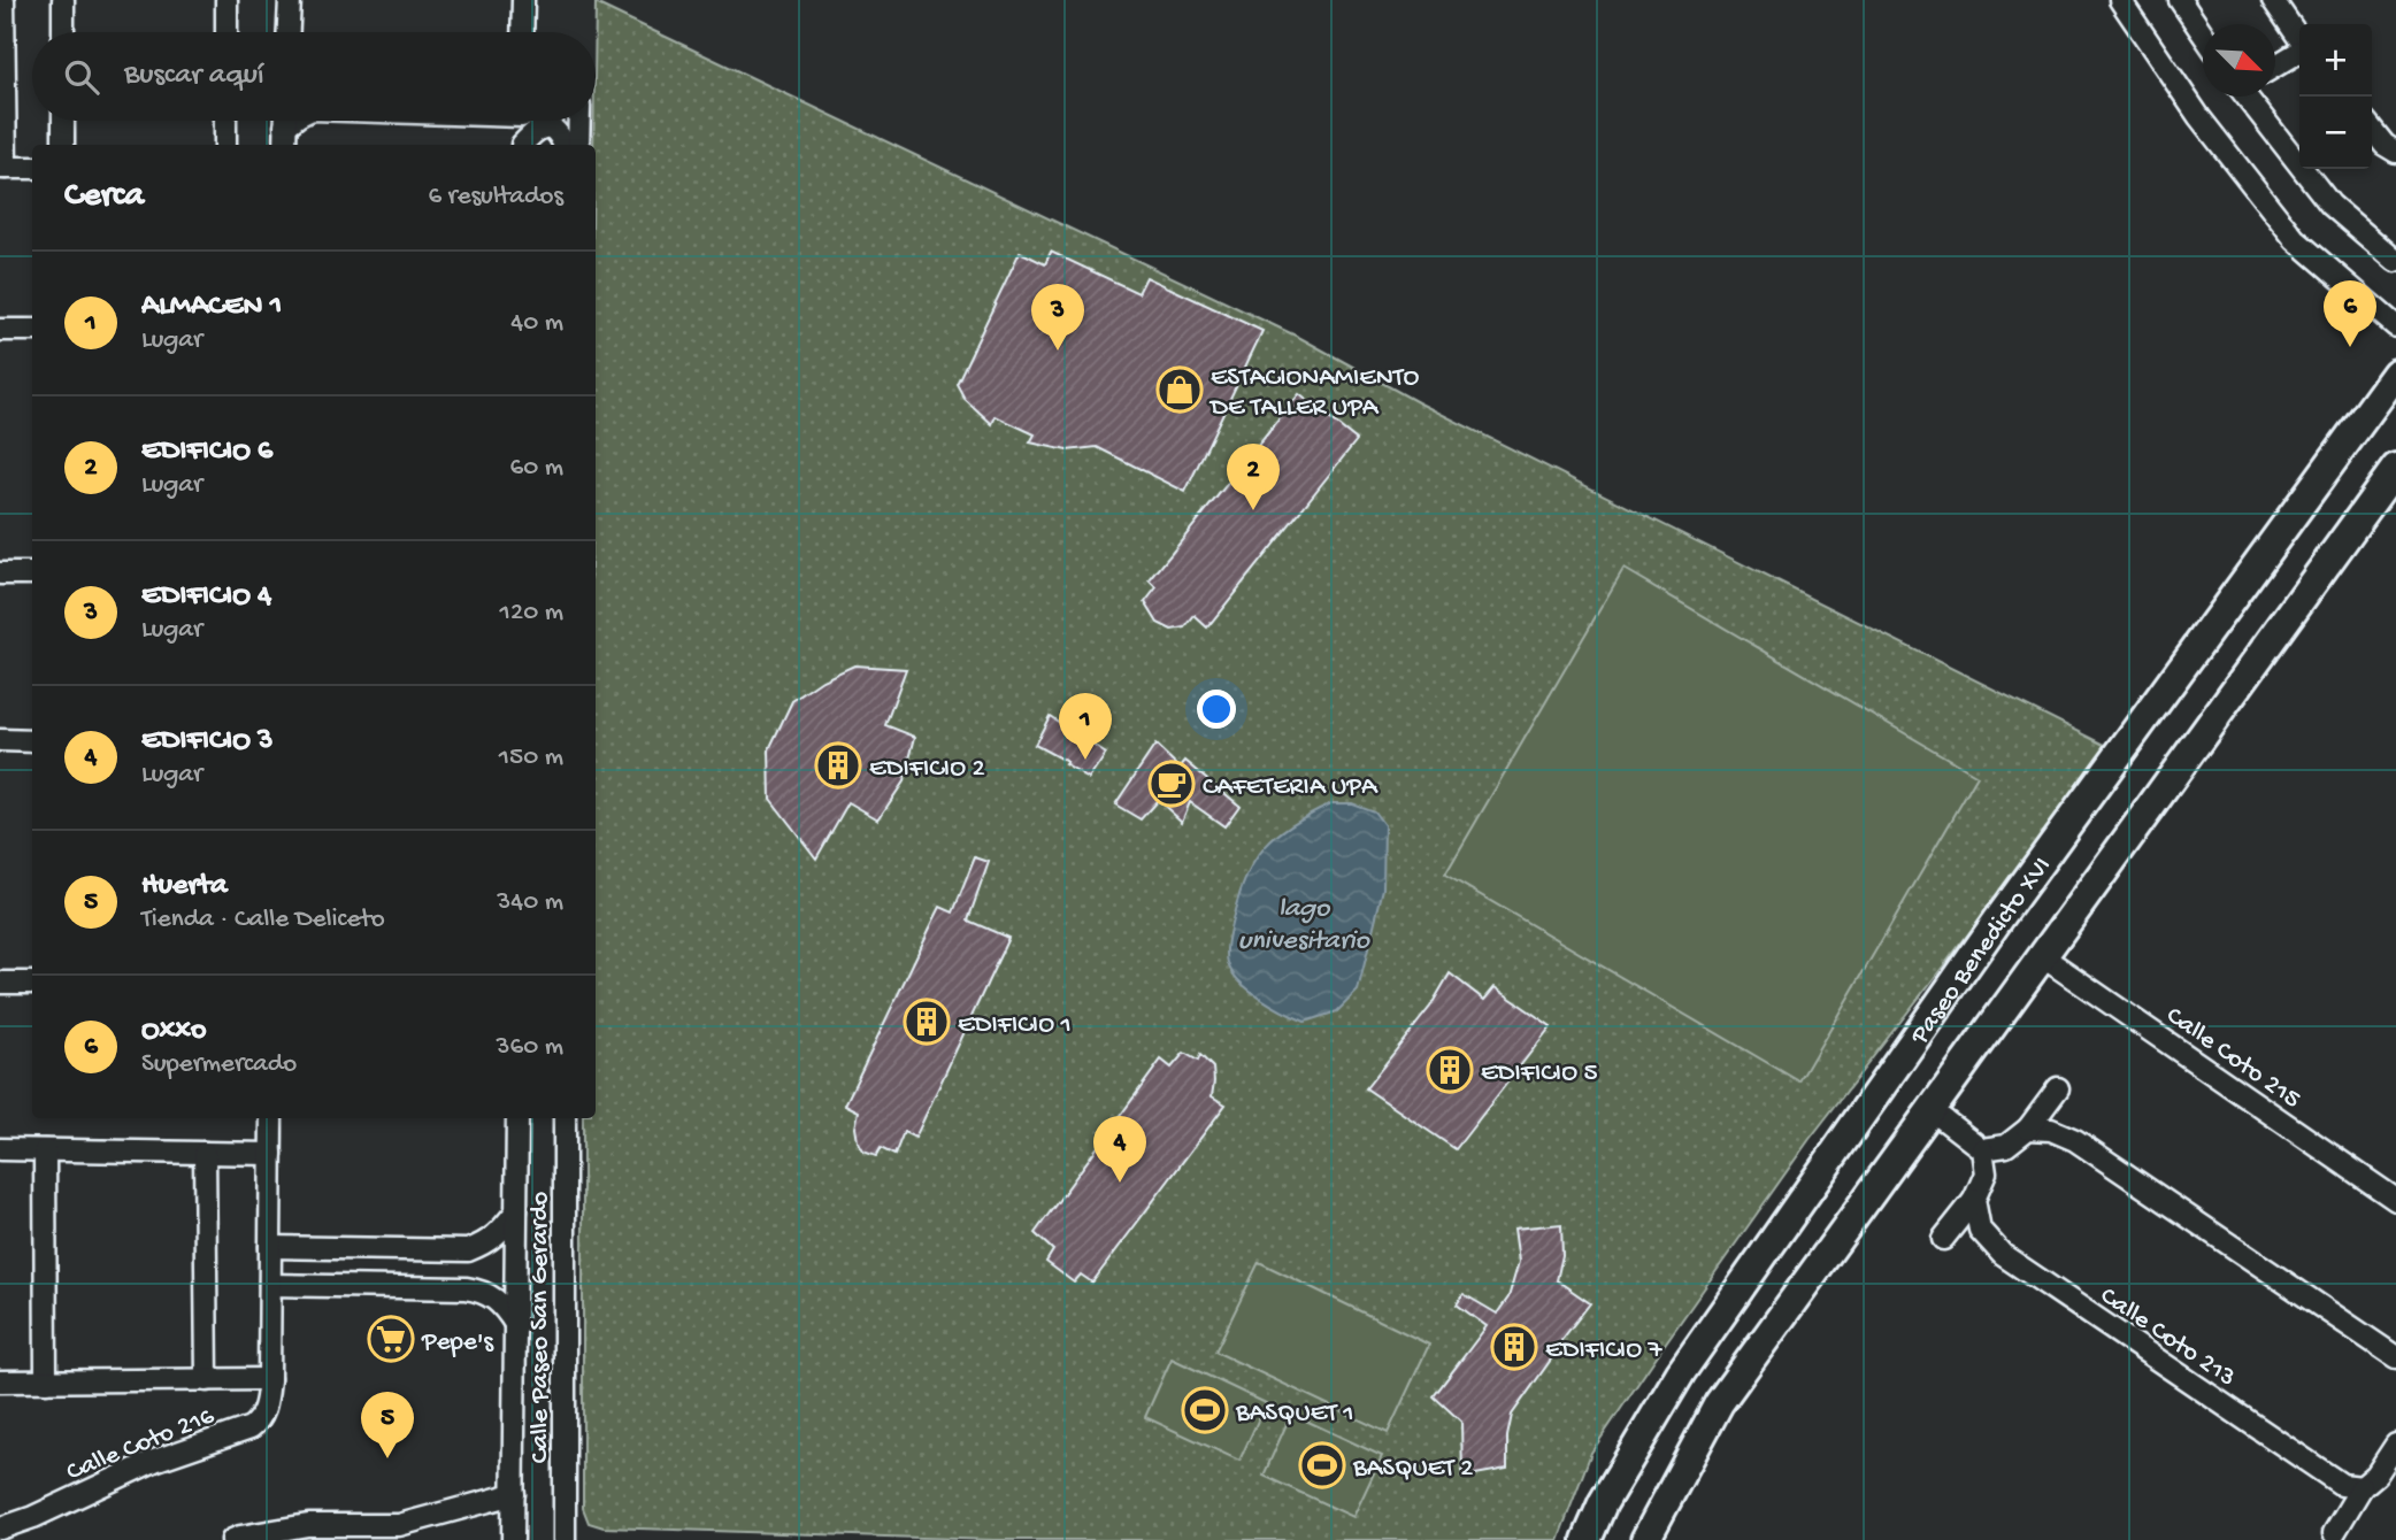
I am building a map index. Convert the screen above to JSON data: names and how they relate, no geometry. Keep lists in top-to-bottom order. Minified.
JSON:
{"streets":{"street":["Paseo Benedicto XVI","Calle Coto 215","Calle Paseo San Gerardo","Calle Coto 213","Calle Coto 216"]},"crossings":[["Paseo Benedicto XVI","Calle Coto 215"]],"water":["lago univesitario"],"places":{"shop":["ESTACIONAMIENTO DE TALLER UPA"],"building":["EDIFICIO 2","EDIFICIO 1","EDIFICIO 5","EDIFICIO 7"],"cafe":["CAFETERIA UPA"],"supermarket":["Pepe's"],"sports":["BASQUET 1","BASQUET 2"]},"north":"bottom right","page":{"map_buttons":["+","−"],"search":"Buscar aquí","heading":["Cerca","6 resultados"],"list":[{"mark":"1","name":"ALMACEN 1","note":"Lugar","value":"40 m"},{"mark":"2","name":"EDIFICIO 6","note":"Lugar","value":"60 m"},{"mark":"3","name":"EDIFICIO 4","note":"Lugar","value":"120 m"},{"mark":"4","name":"EDIFICIO 3","note":"Lugar","value":"150 m"},{"mark":"5","name":"Huerta","note":"Tienda · Calle Deliceto","value":"340 m"},{"mark":"6","name":"Oxxo","note":"Supermercado","value":"360 m"}],"pins":["6","3","2","1","4","5"]}}
